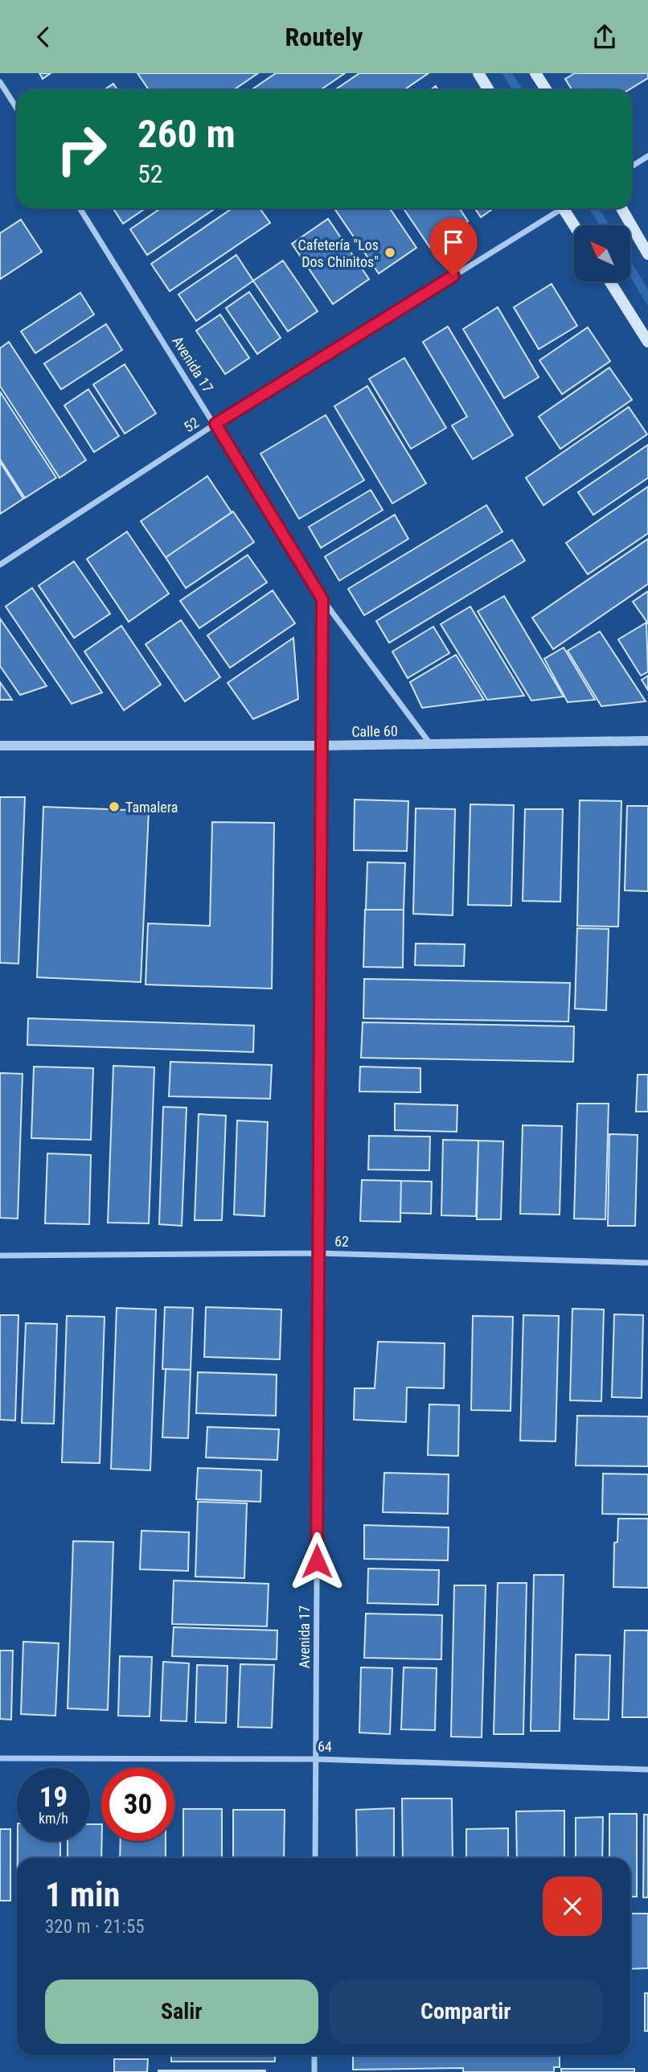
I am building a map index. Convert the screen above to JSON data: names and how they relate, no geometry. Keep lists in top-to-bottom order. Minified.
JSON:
{"streets":{"street":["Avenida 17","52","Calle 60","62","64"]},"crossings":[["Avenida 17","52"],["Avenida 17","Calle 60"],["Avenida 17","62"],["Avenida 17","64"]],"places":["Cafetería \"Los Dos Chinitos\"","Tamalera"],"north":"top left","page":{"header":"Routely","turn":["260 m","52"],"speed":"19 km/h","limit":"30","heading":["1 min","320 m · 21:55"],"buttons":["Salir","Compartir"]}}
